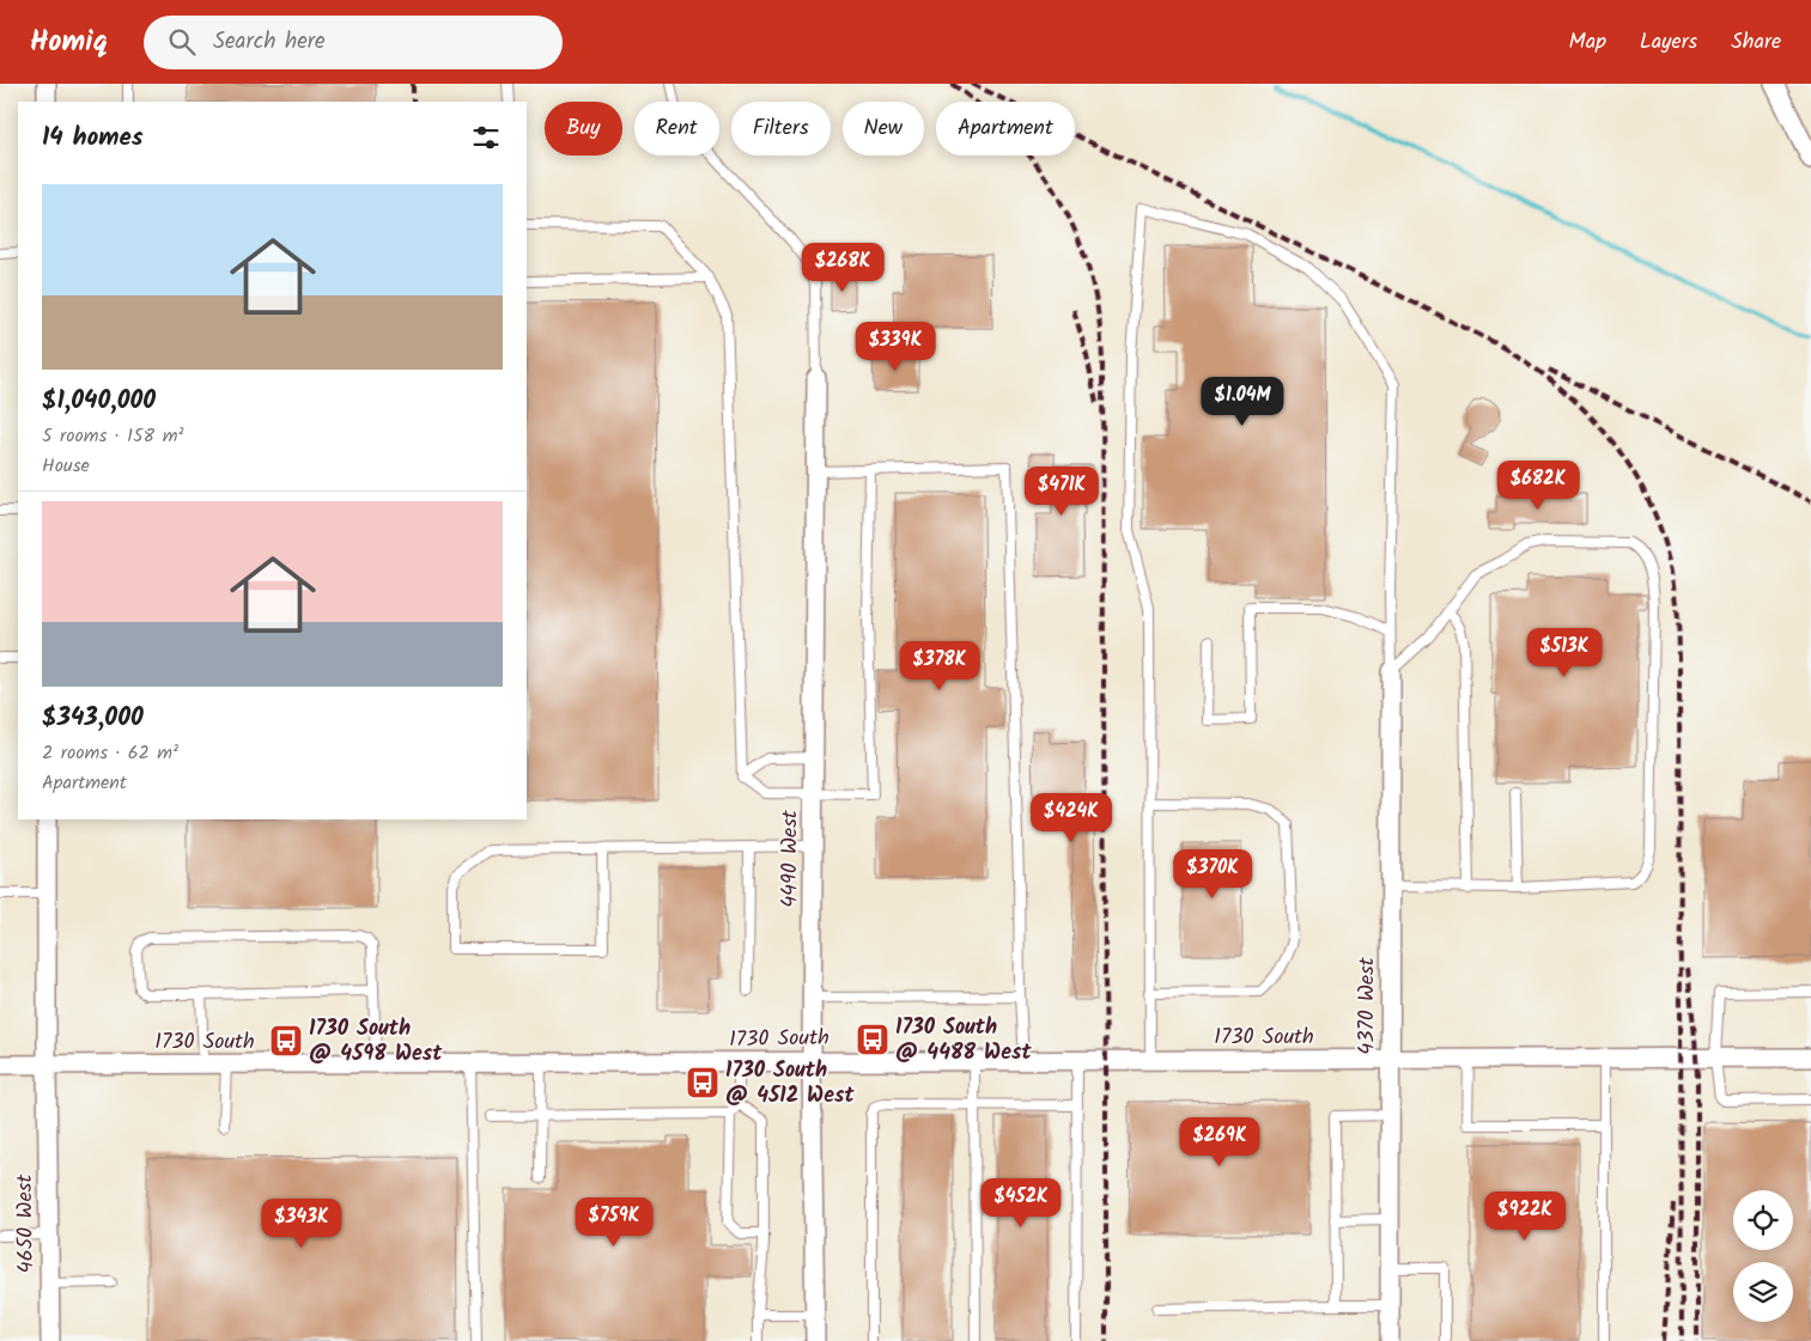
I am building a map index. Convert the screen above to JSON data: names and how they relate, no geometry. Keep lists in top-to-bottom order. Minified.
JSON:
{"streets":{"street":["4490 West","4370 West","1730 South","4650 West"]},"crossings":[["4490 West","1730 South"],["4370 West","1730 South"],["1730 South","4650 West"]],"places":{"bus stop":["1730 South @ 4488 West","1730 South @ 4598 West","1730 South @ 4512 West"]},"page":{"header":"Homiq","search":"Search here","nav":["Map","Layers","Share"],"chip":["Buy","Rent","Filters","New","Apartment"],"heading":"14 homes","list":[{"name":"$1,040,000","note":"5 rooms · 158 m² · House"},{"name":"$343,000","note":"2 rooms · 62 m² · Apartment"}],"price":["$268K","$339K","$1.04M","$682K","$471K","$513K","$378K","$424K","$370K","$269K","$452K","$922K","$759K","$343K"]}}
